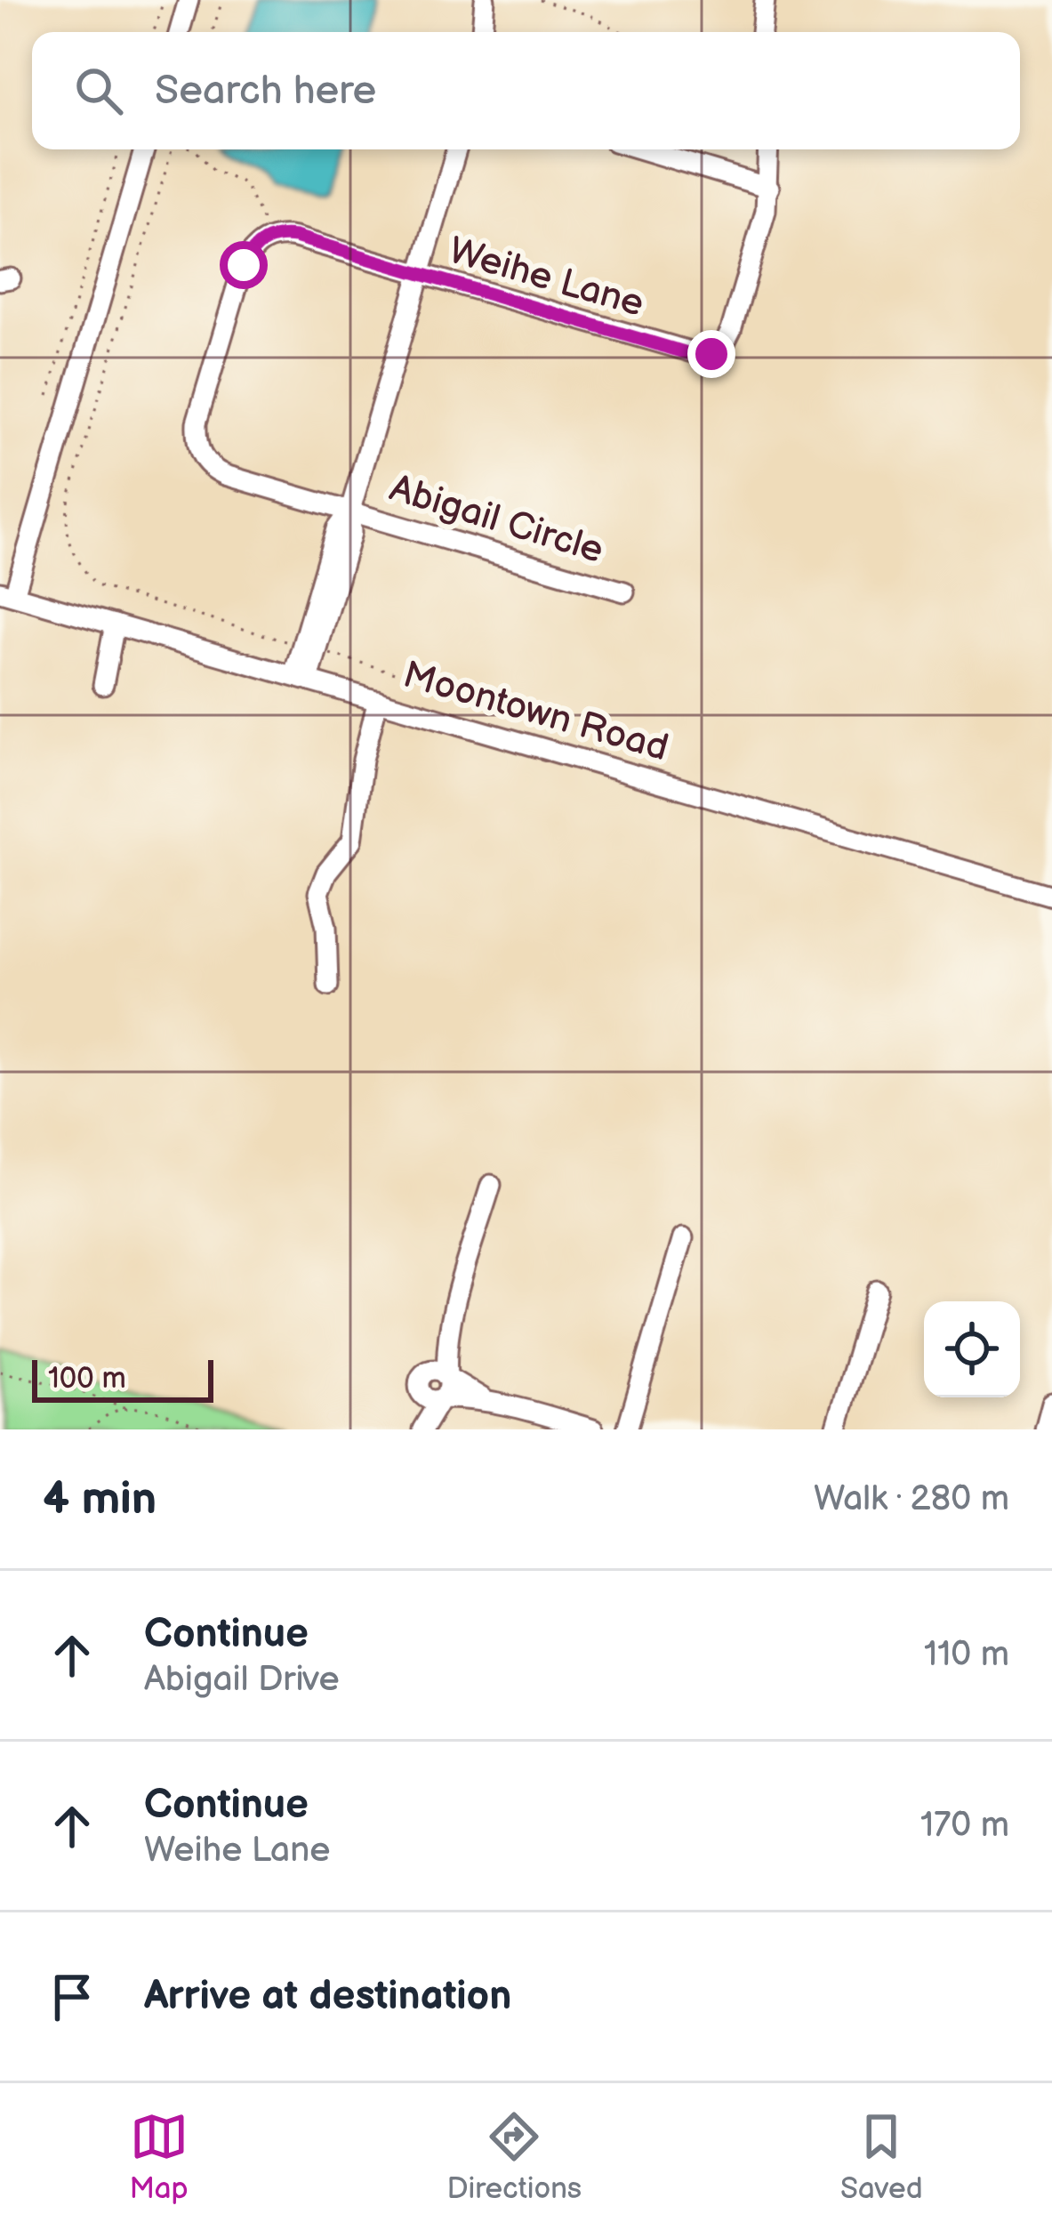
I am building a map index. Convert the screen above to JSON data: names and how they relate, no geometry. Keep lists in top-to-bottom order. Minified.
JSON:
{"streets":{"street":["Weihe Lane","Abigail Circle","Moontown Road"]},"crossings":[["Weihe Lane","Abigail Circle"]],"scale_bar":"100 m","page":{"search":"Search here","scale":"100 m","heading":["4 min","Walk · 280 m"],"list":[["Continue","Abigail Drive","110 m"],["Continue","Weihe Lane","170 m"],"Arrive at destination"],"nav":["Map","Directions","Saved"]}}
